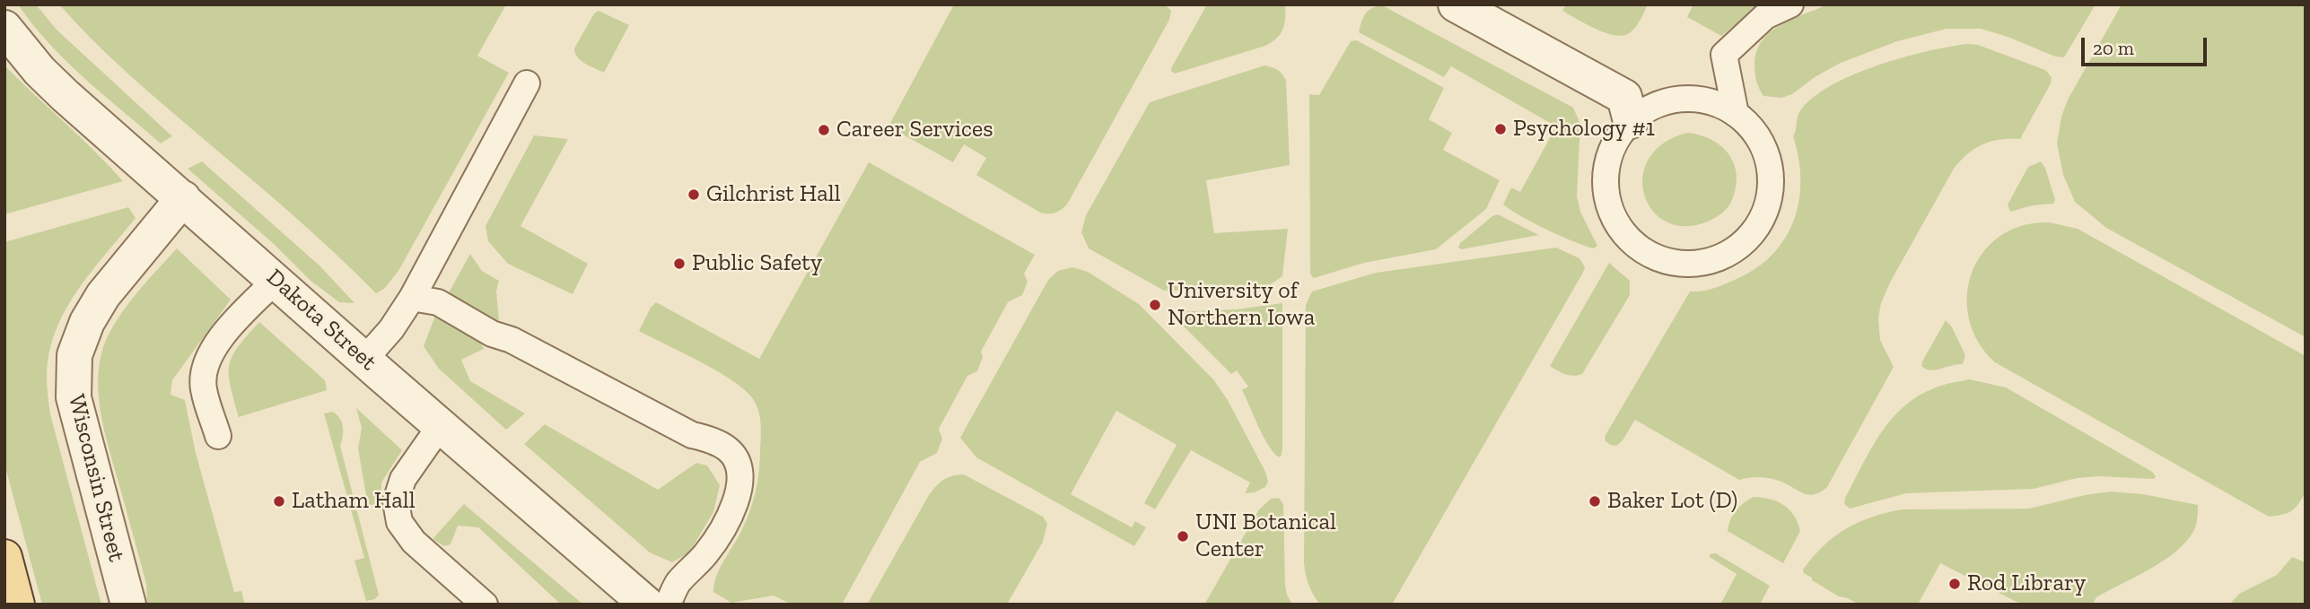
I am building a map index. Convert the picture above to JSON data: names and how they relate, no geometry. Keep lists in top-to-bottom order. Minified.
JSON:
{"streets":{"street":["Dakota Street","Wisconsin Street"]},"crossings":[["Dakota Street","Wisconsin Street"]],"places":["Psychology #1","Career Services","Gilchrist Hall","Public Safety","University of Northern Iowa","Latham Hall","Baker Lot (D)","UNI Botanical Center","Rod Library"],"scale_bar":"20 m"}
